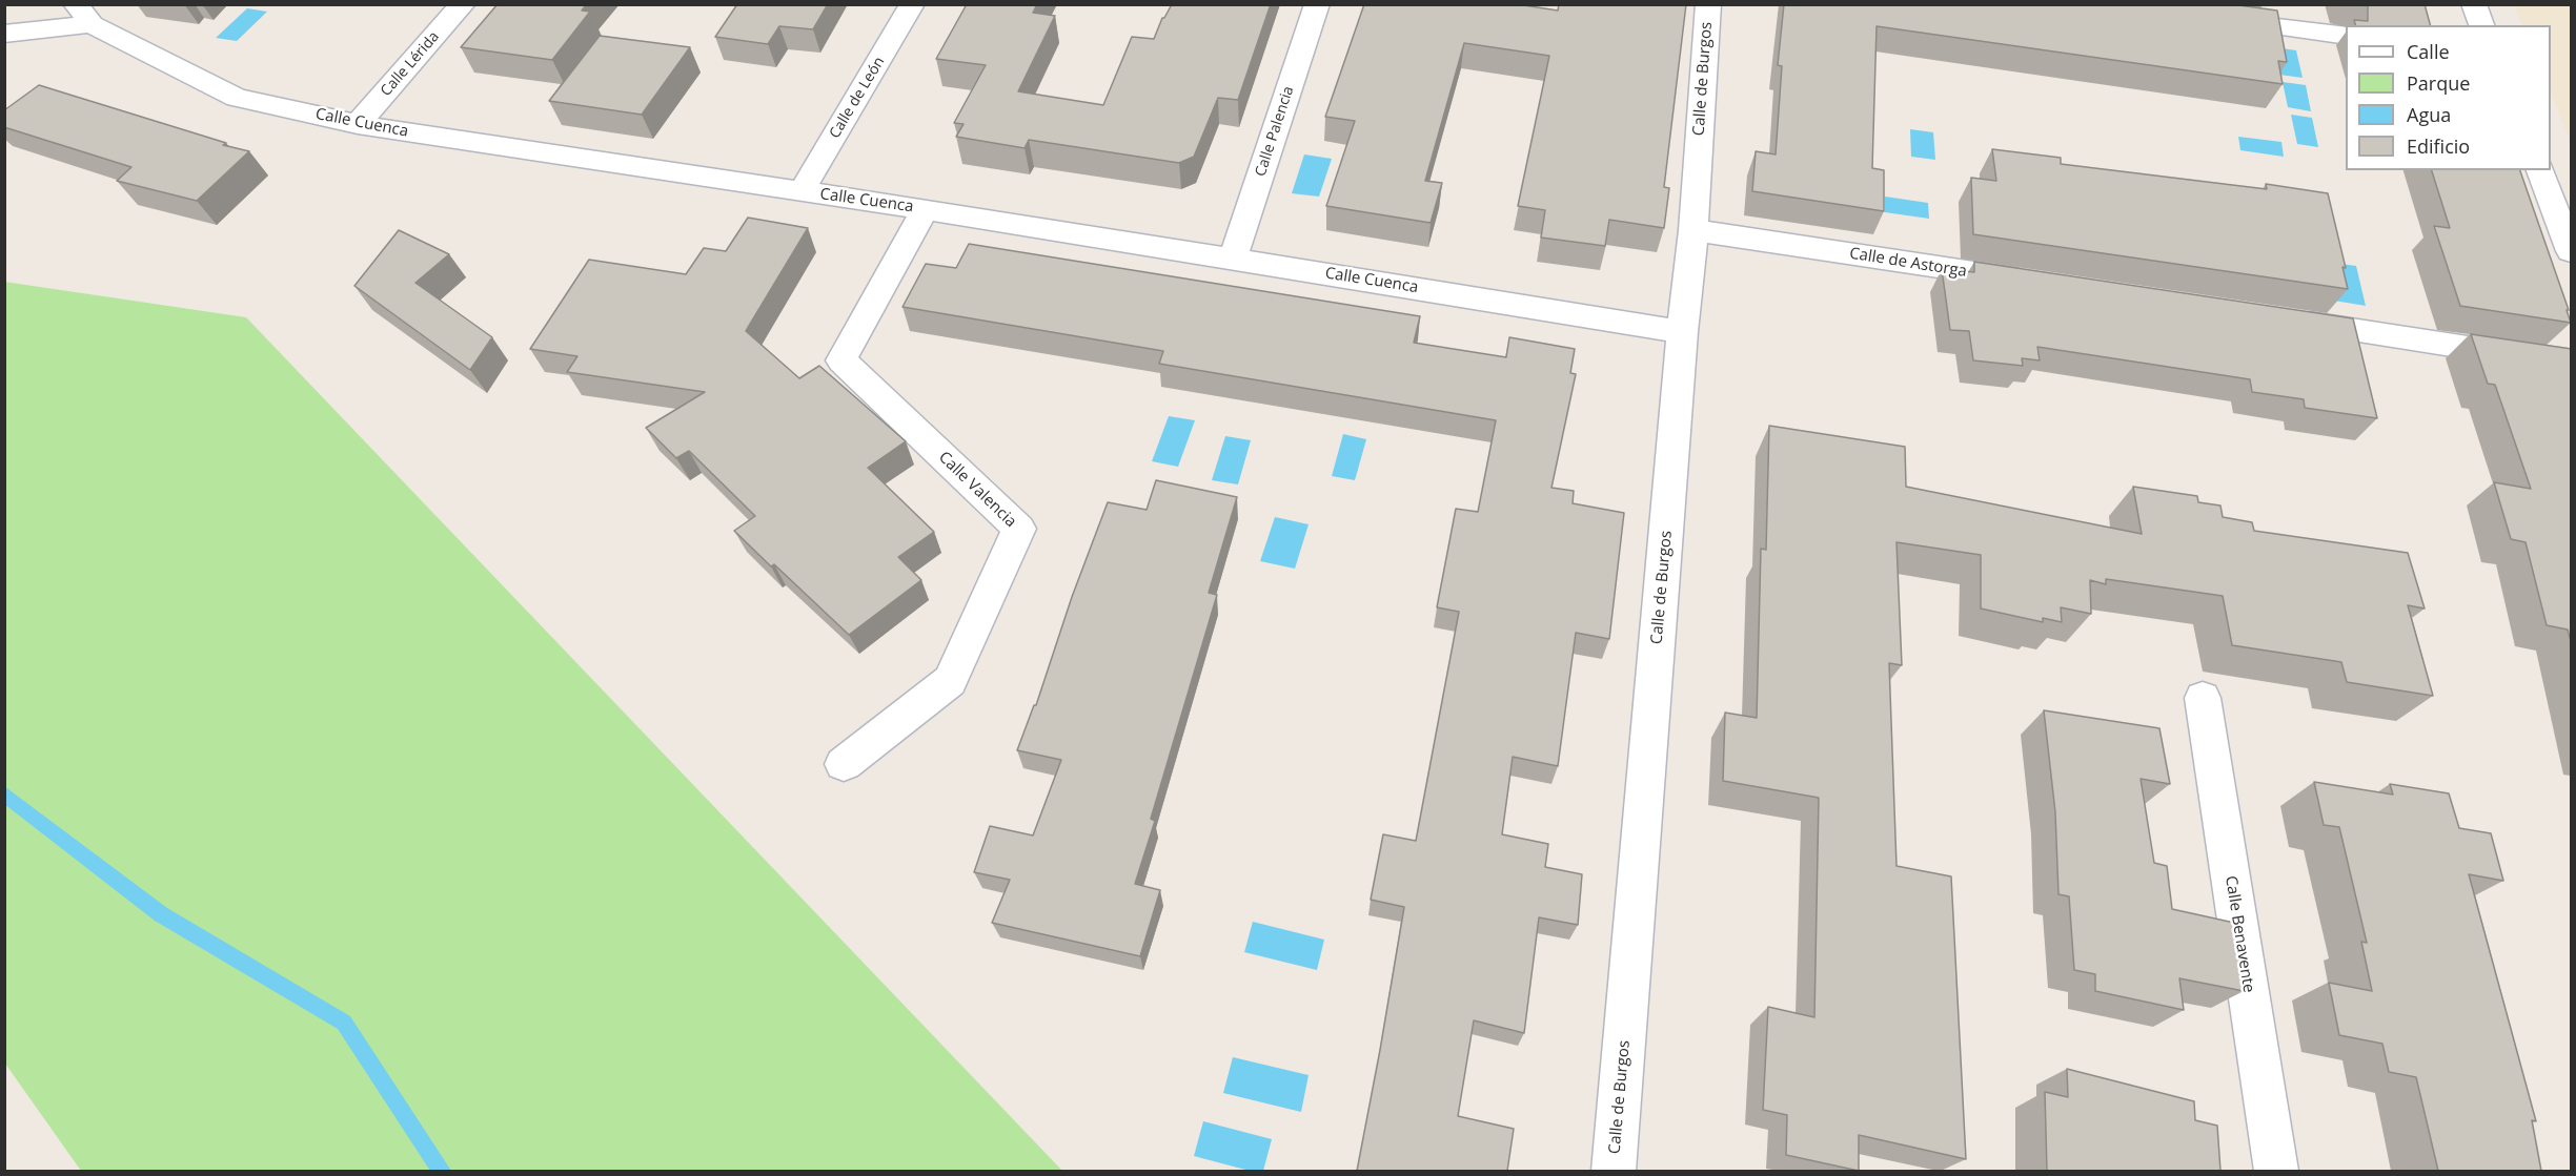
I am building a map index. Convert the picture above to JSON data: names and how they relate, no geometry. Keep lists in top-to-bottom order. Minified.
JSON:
{"streets":{"street":["Calle Lérida","Calle de Burgos","Calle de León","Calle Cuenca","Calle Palencia","Calle de Astorga","Calle Valencia","Calle Benavente"]},"crossings":[["Calle Lérida","Calle Cuenca"],["Calle de Burgos","Calle Cuenca"],["Calle de Burgos","Calle de Astorga"],["Calle de León","Calle Cuenca"],["Calle Cuenca","Calle Palencia"],["Calle Cuenca","Calle Valencia"]],"legend":["Calle","Parque","Agua","Edificio"]}
